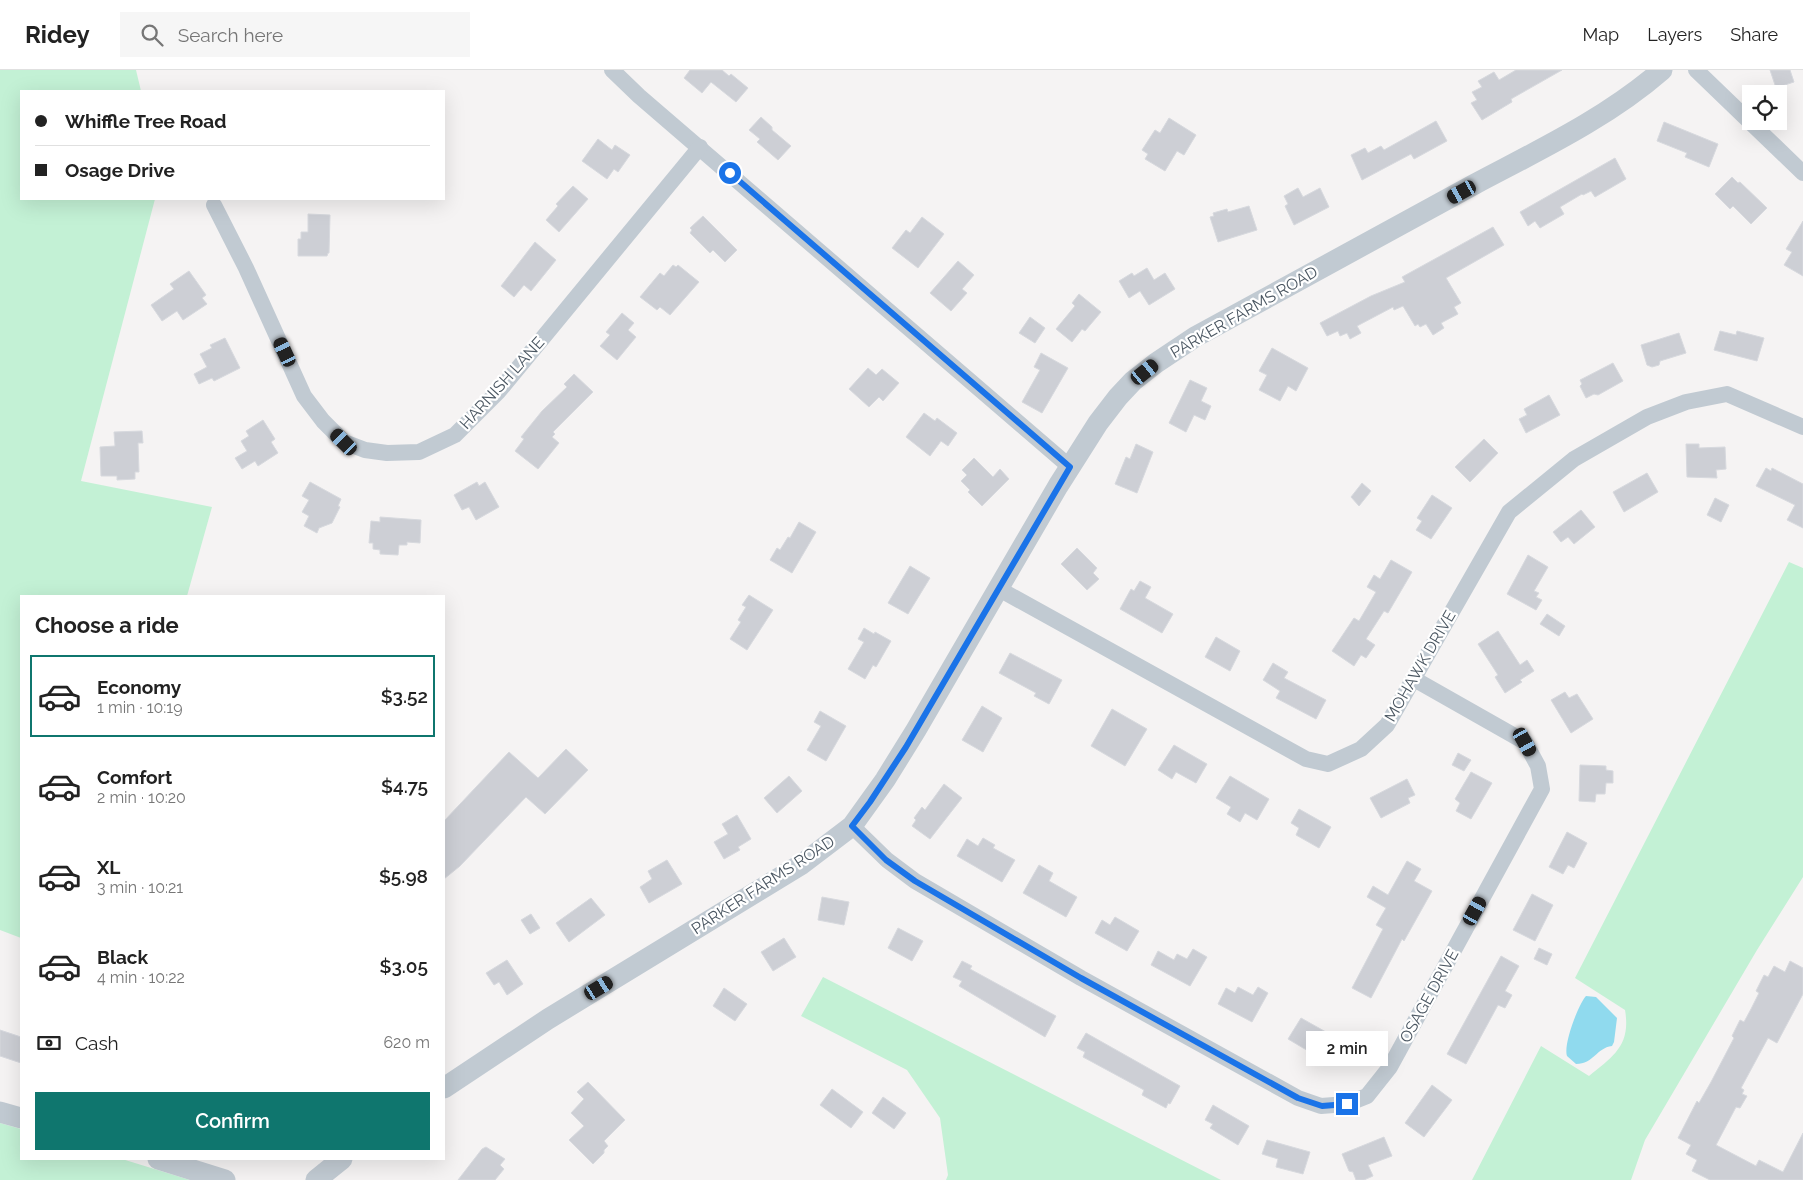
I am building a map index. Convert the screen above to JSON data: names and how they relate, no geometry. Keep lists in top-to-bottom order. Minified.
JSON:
{"streets":{"street":["PARKER FARMS ROAD","HARNISH LANE","MOHAWK DRIVE","OSAGE DRIVE"]},"crossings":[["PARKER FARMS ROAD","MOHAWK DRIVE"],["PARKER FARMS ROAD","OSAGE DRIVE"],["MOHAWK DRIVE","OSAGE DRIVE"]],"page":{"header":"Ridey","search":"Search here","nav":["Map","Layers","Share"],"banner":["Whiffle Tree Road","Osage Drive"],"heading":"Choose a ride","list":[{"name":"Economy","note":"1 min · 10:19","value":"$3.52"},{"name":"Comfort","note":"2 min · 10:20","value":"$4.75"},{"name":"XL","note":"3 min · 10:21","value":"$5.98"},{"name":"Black","note":"4 min · 10:22","value":"$3.05"}],"pay":["Cash","620 m"],"bubble":"2 min","buttons":"Confirm"}}
